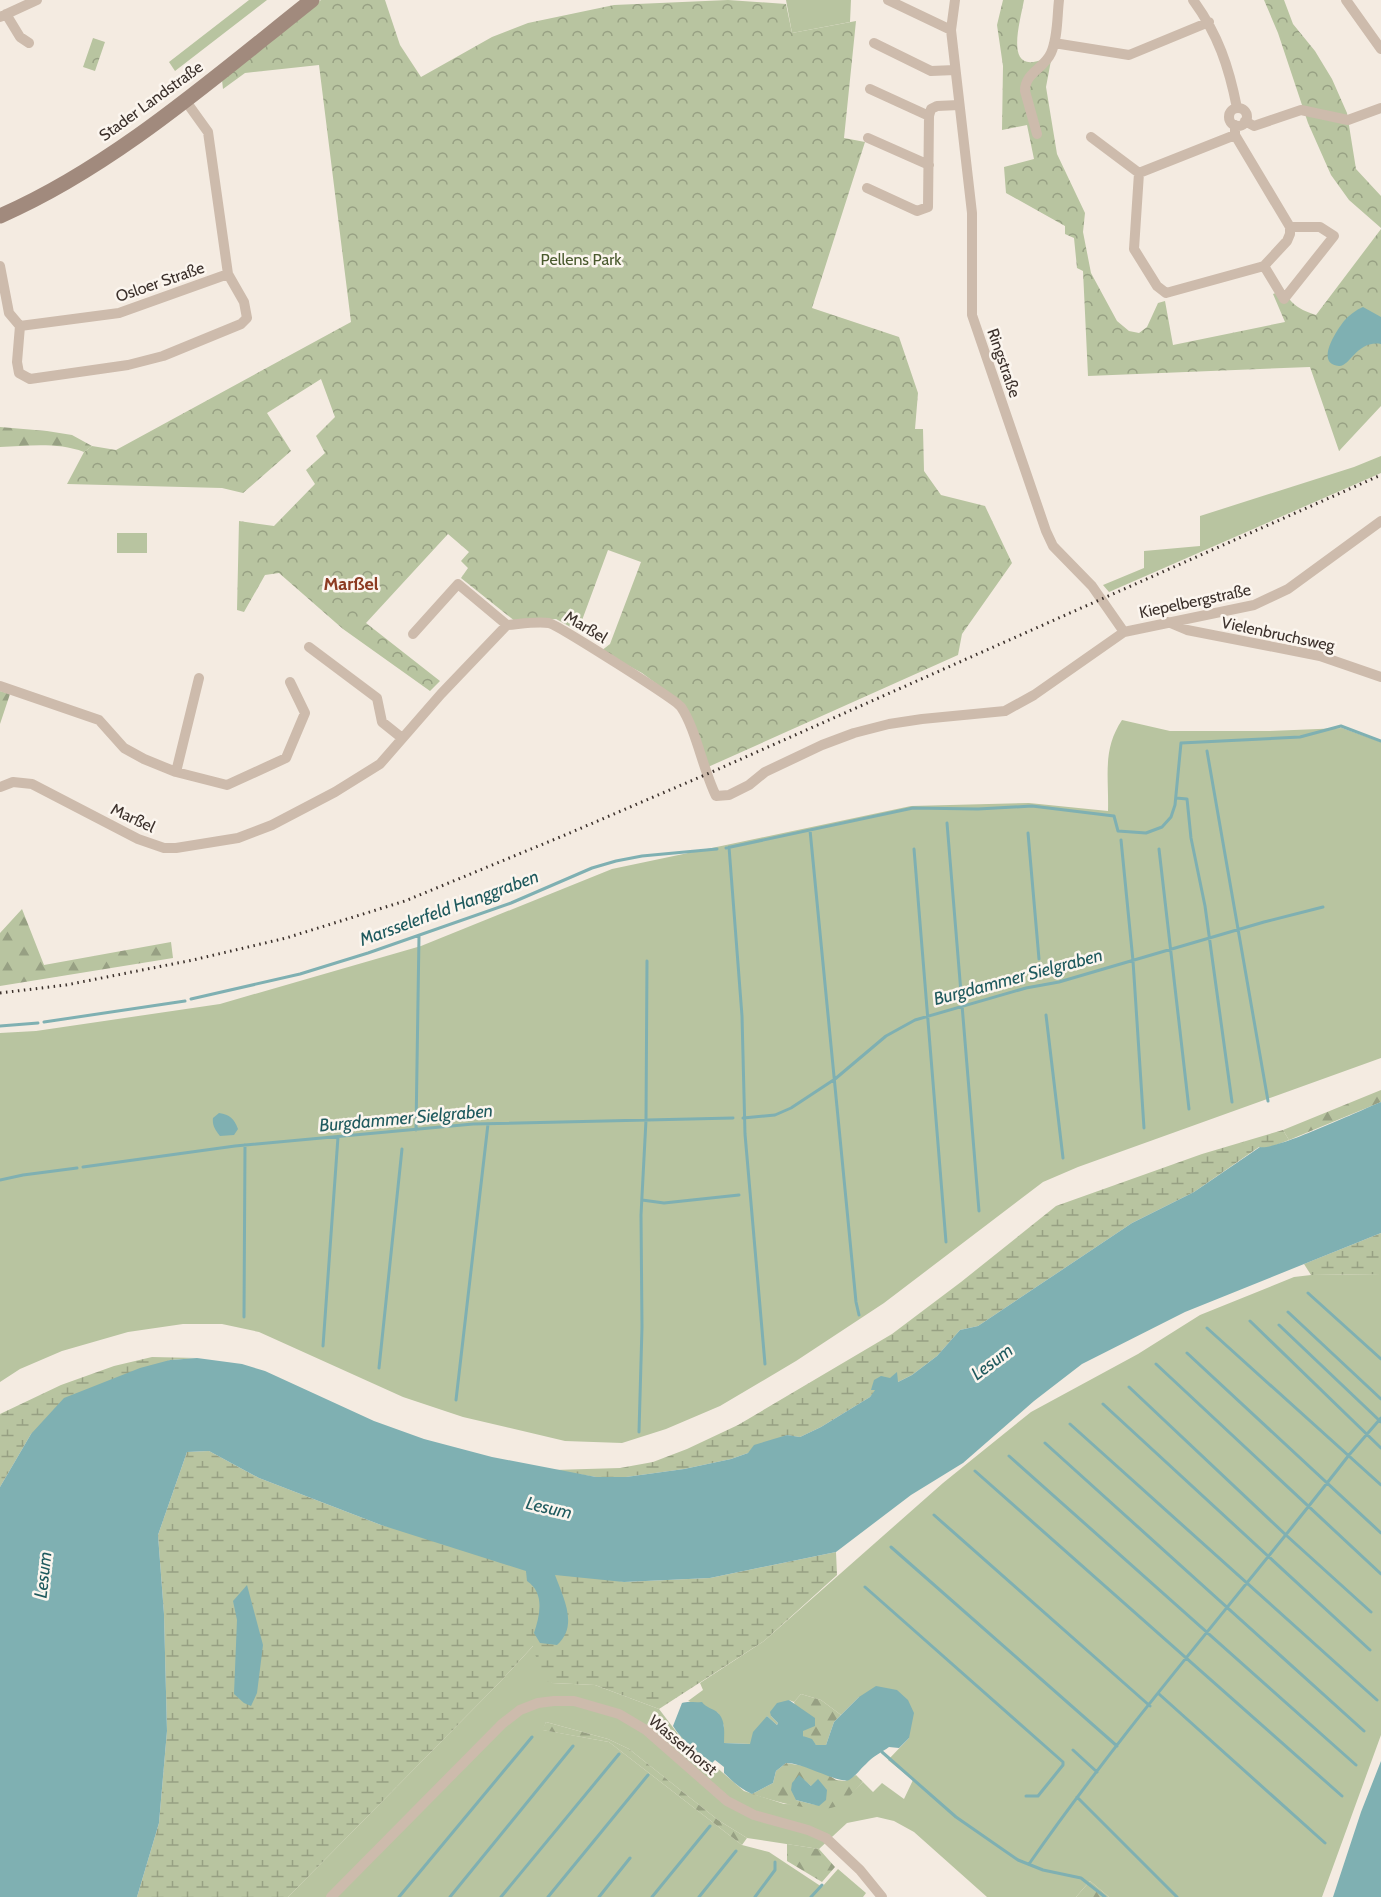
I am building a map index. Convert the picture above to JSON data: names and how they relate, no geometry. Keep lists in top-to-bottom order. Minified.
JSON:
{"streets":{"street":["Stader Landstraße","Osloer Straße","Ringstraße","Kiepelbergstraße","Marßel","Vielenbruchsweg","Wasserhorst"]},"crossings":[["Stader Landstraße","Osloer Straße"],["Ringstraße","Kiepelbergstraße"],["Kiepelbergstraße","Marßel"],["Kiepelbergstraße","Vielenbruchsweg"]],"districts":["Marßel"],"water":["Marsselerfeld Hanggraben","Burgdammer Sielgraben","Lesum"],"parks":["Pellens Park"]}
